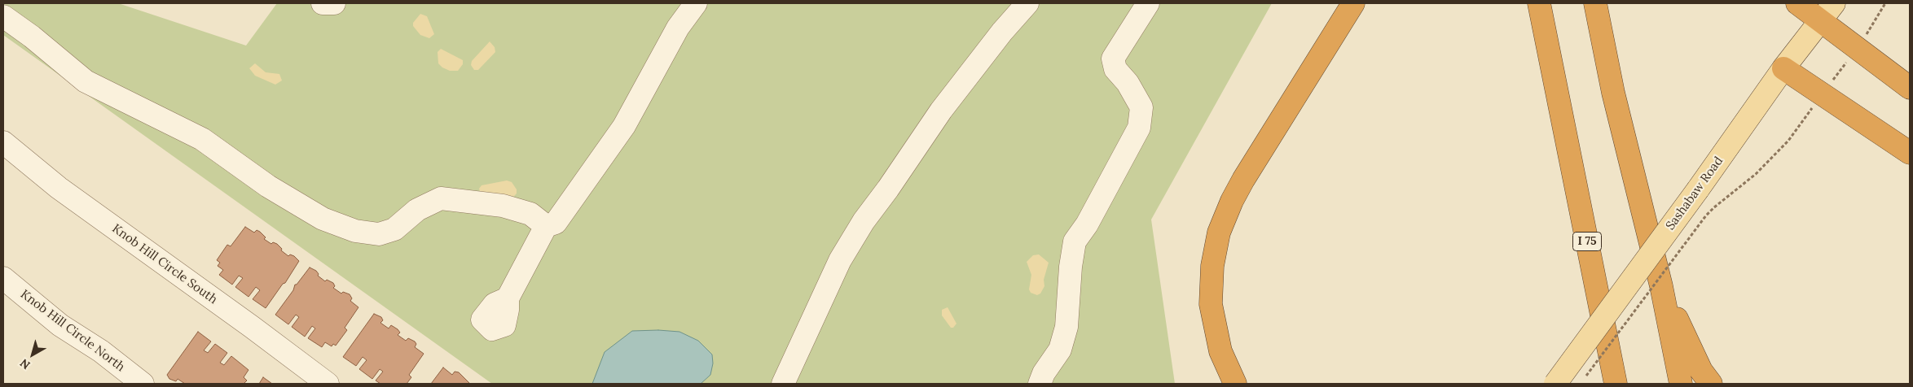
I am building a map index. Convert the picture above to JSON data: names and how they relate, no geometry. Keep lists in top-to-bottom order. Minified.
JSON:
{"streets":{"highway":["I 75"],"main road":["Sashabaw Road"],"street":["Knob Hill Circle South","Knob Hill Circle North"]},"north":"bottom left"}
